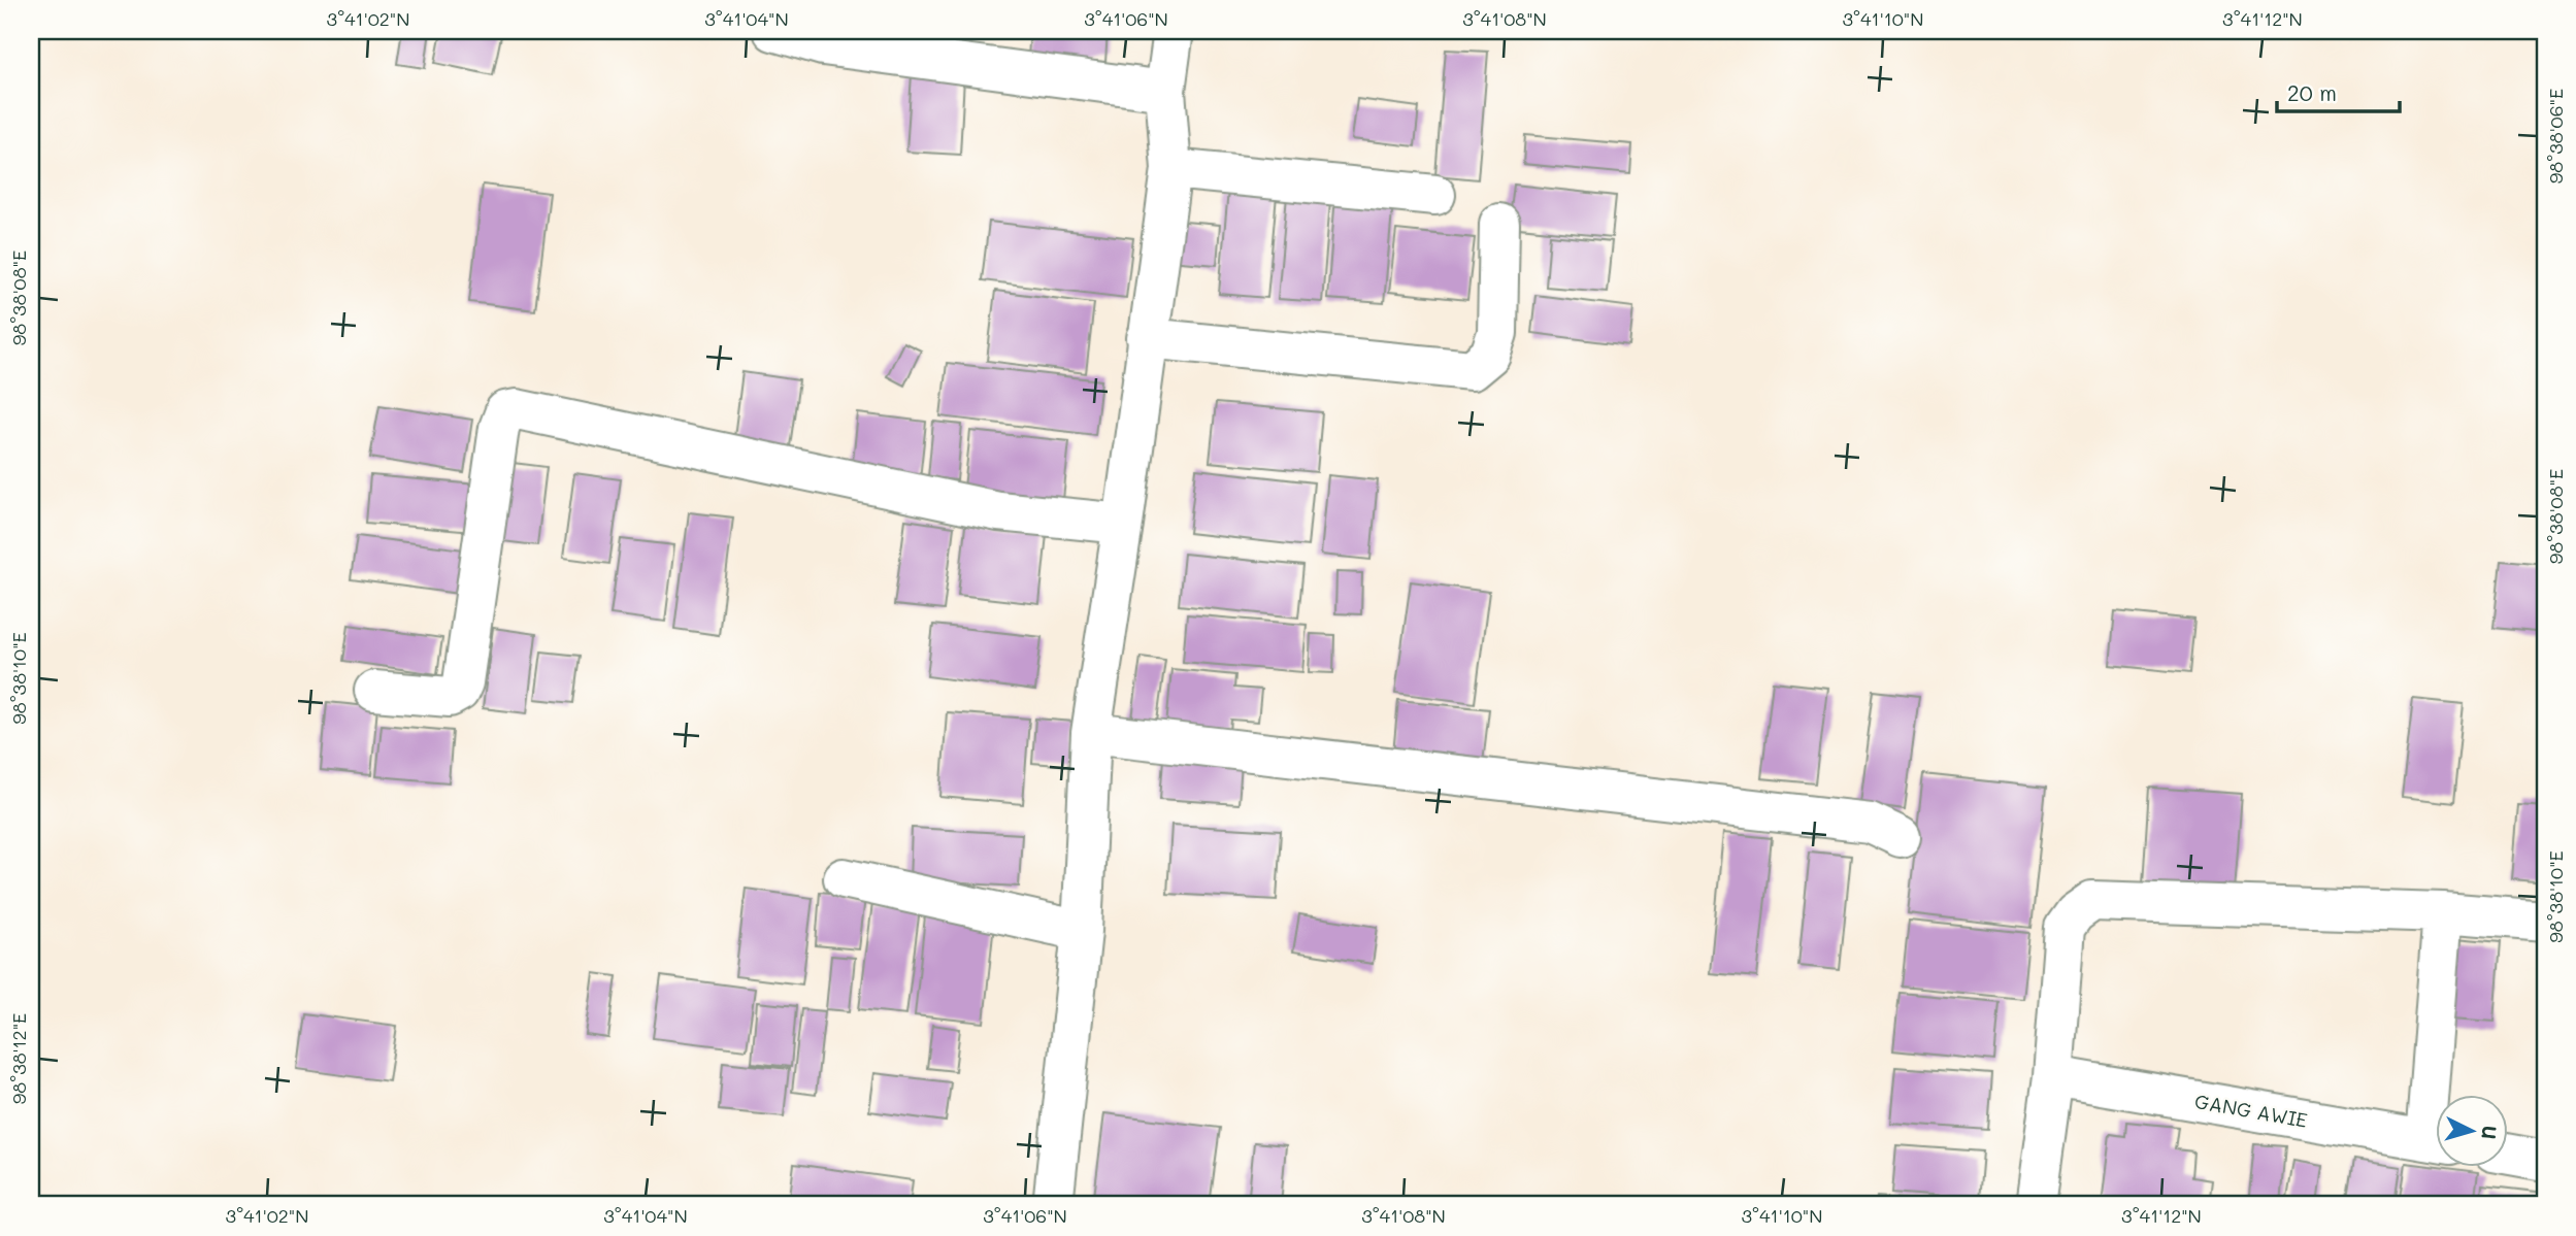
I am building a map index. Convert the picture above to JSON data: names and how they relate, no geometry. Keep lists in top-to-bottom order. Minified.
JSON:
{"streets":{"street":["GANG AWIE"]},"scale_bar":"20 m","north":"right","coordinates":["3°41'02\"N","3°41'04\"N","3°41'06\"N","3°41'08\"N","3°41'10\"N","3°41'12\"N","98°38'06\"E","98°38'08\"E","98°38'10\"E","98°38'12\"E"]}
